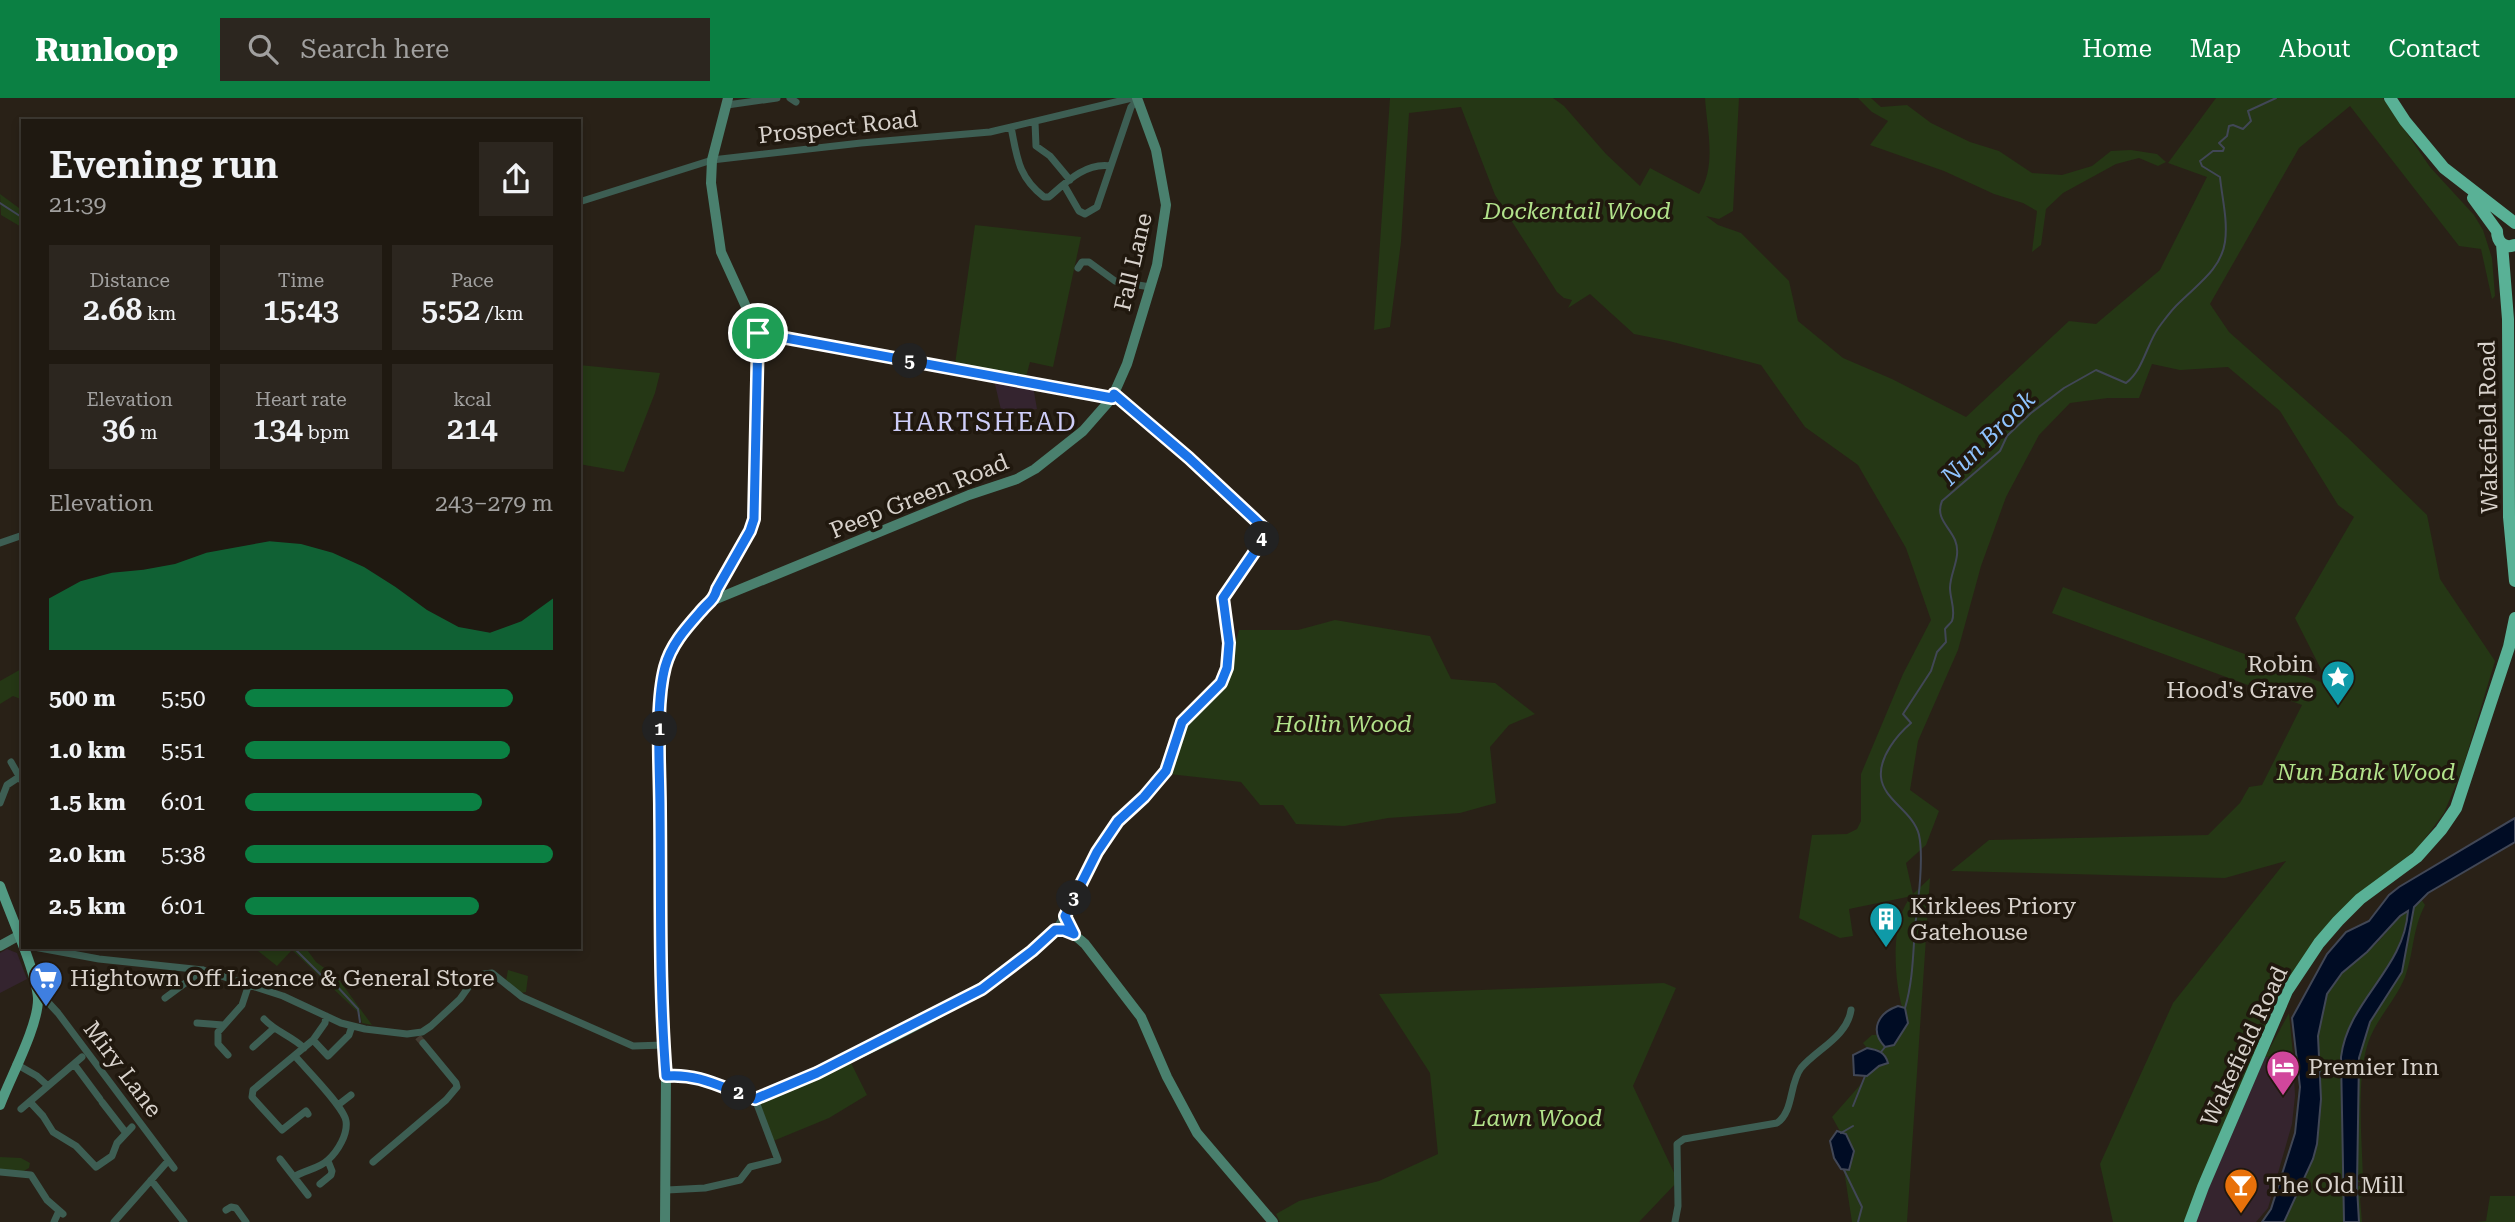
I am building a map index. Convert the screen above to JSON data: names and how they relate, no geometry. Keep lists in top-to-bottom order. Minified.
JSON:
{"streets":{"highway":["Wakefield Road"],"main road":["Fall Lane","Peep Green Road"],"street":["Prospect Road","Miry Lane"]},"crossings":[["Prospect Road","Fall Lane"],["Fall Lane","Peep Green Road"]],"districts":["HARTSHEAD"],"water":["Nun Brook"],"parks":["Dockentail Wood","Hollin Wood","Nun Bank Wood","Lawn Wood"],"places":{"place":["Robin Hood's Grave"],"building":["Kirklees Priory Gatehouse"],"supermarket":["Hightown Off Licence & General Store"],"hotel":["Premier Inn"],"bar":["The Old Mill"]},"page":{"header":"Runloop","search":"Search here","nav":["Home","Map","About","Contact"],"heading":["Evening run","21:39"],"stats":[["Distance","2.68 km"],["Time","15:43"],["Pace","5:52 /km"],["Elevation","36 m"],["Heart rate","134 bpm"],["kcal","214"]],"pins":["5","4","1","3","2"],"chart":["Elevation","243–279 m"],"list":[{"name":"500 m","note":"5:50"},{"name":"1.0 km","note":"5:51"},{"name":"1.5 km","note":"6:01"},{"name":"2.0 km","note":"5:38"},{"name":"2.5 km","note":"6:01"}]}}
